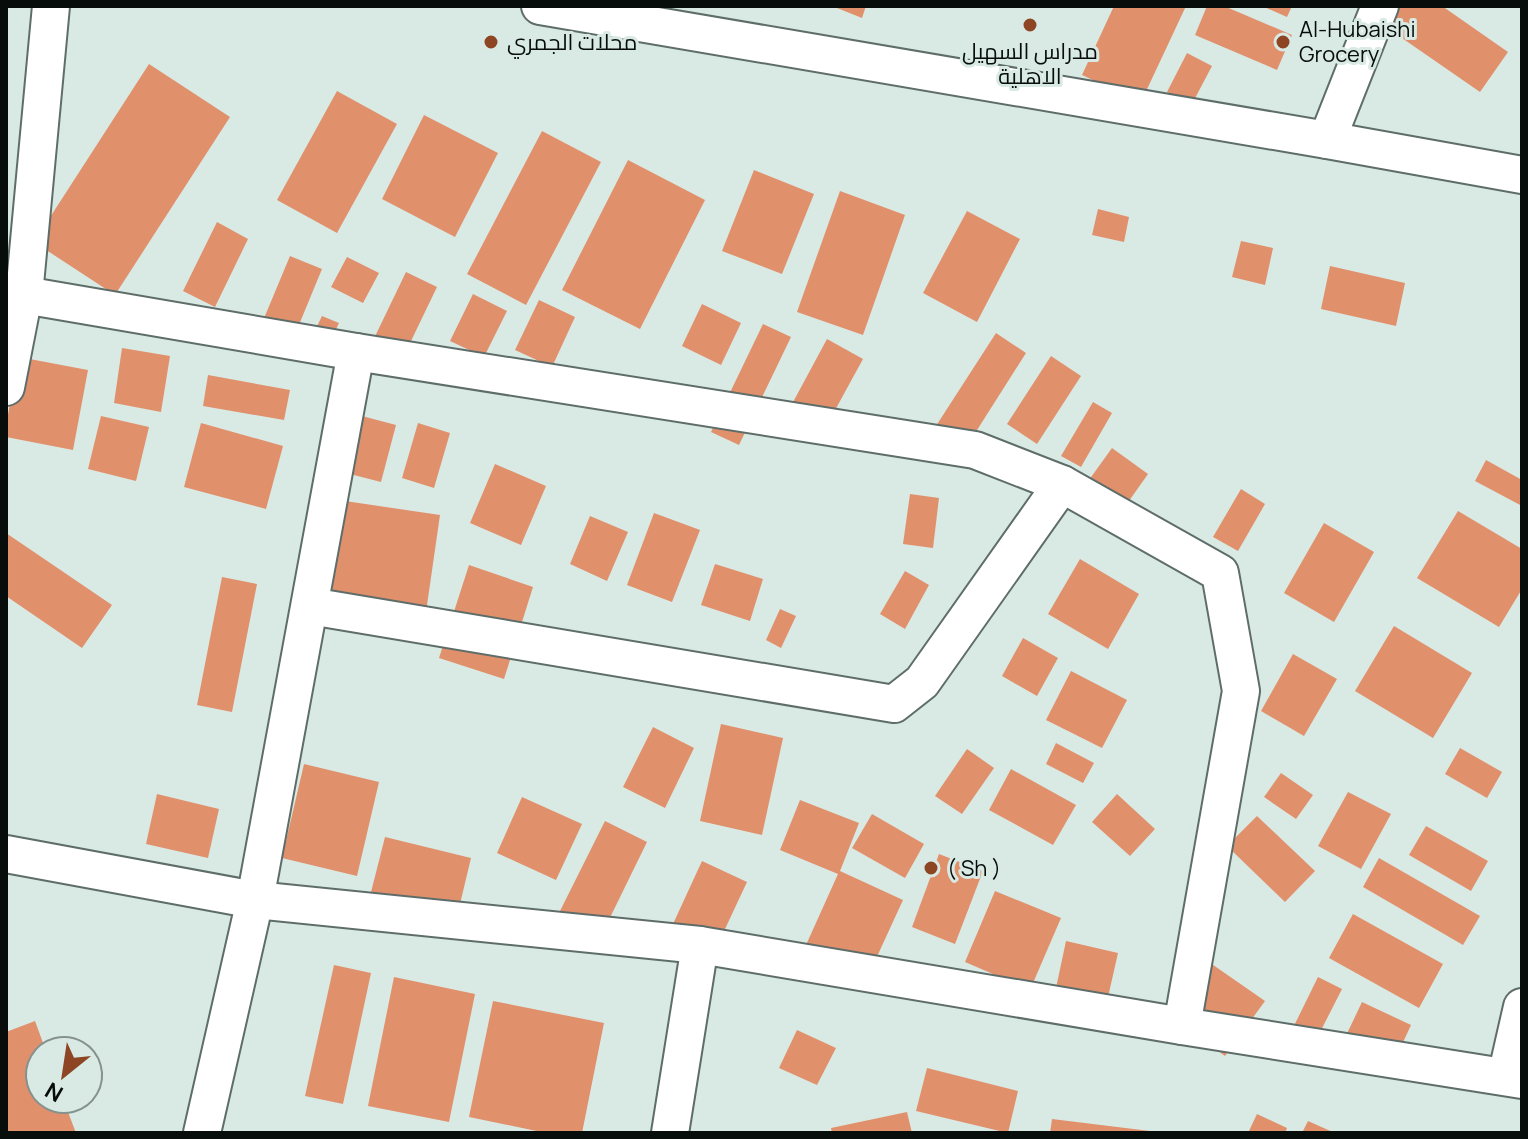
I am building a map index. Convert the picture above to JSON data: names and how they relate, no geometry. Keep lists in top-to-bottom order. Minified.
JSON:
{"places":["مدراس السهيل الاهلية","محلات الجمري","Al-Hubaishi Grocery","( Sh )"],"north":"bottom left"}
